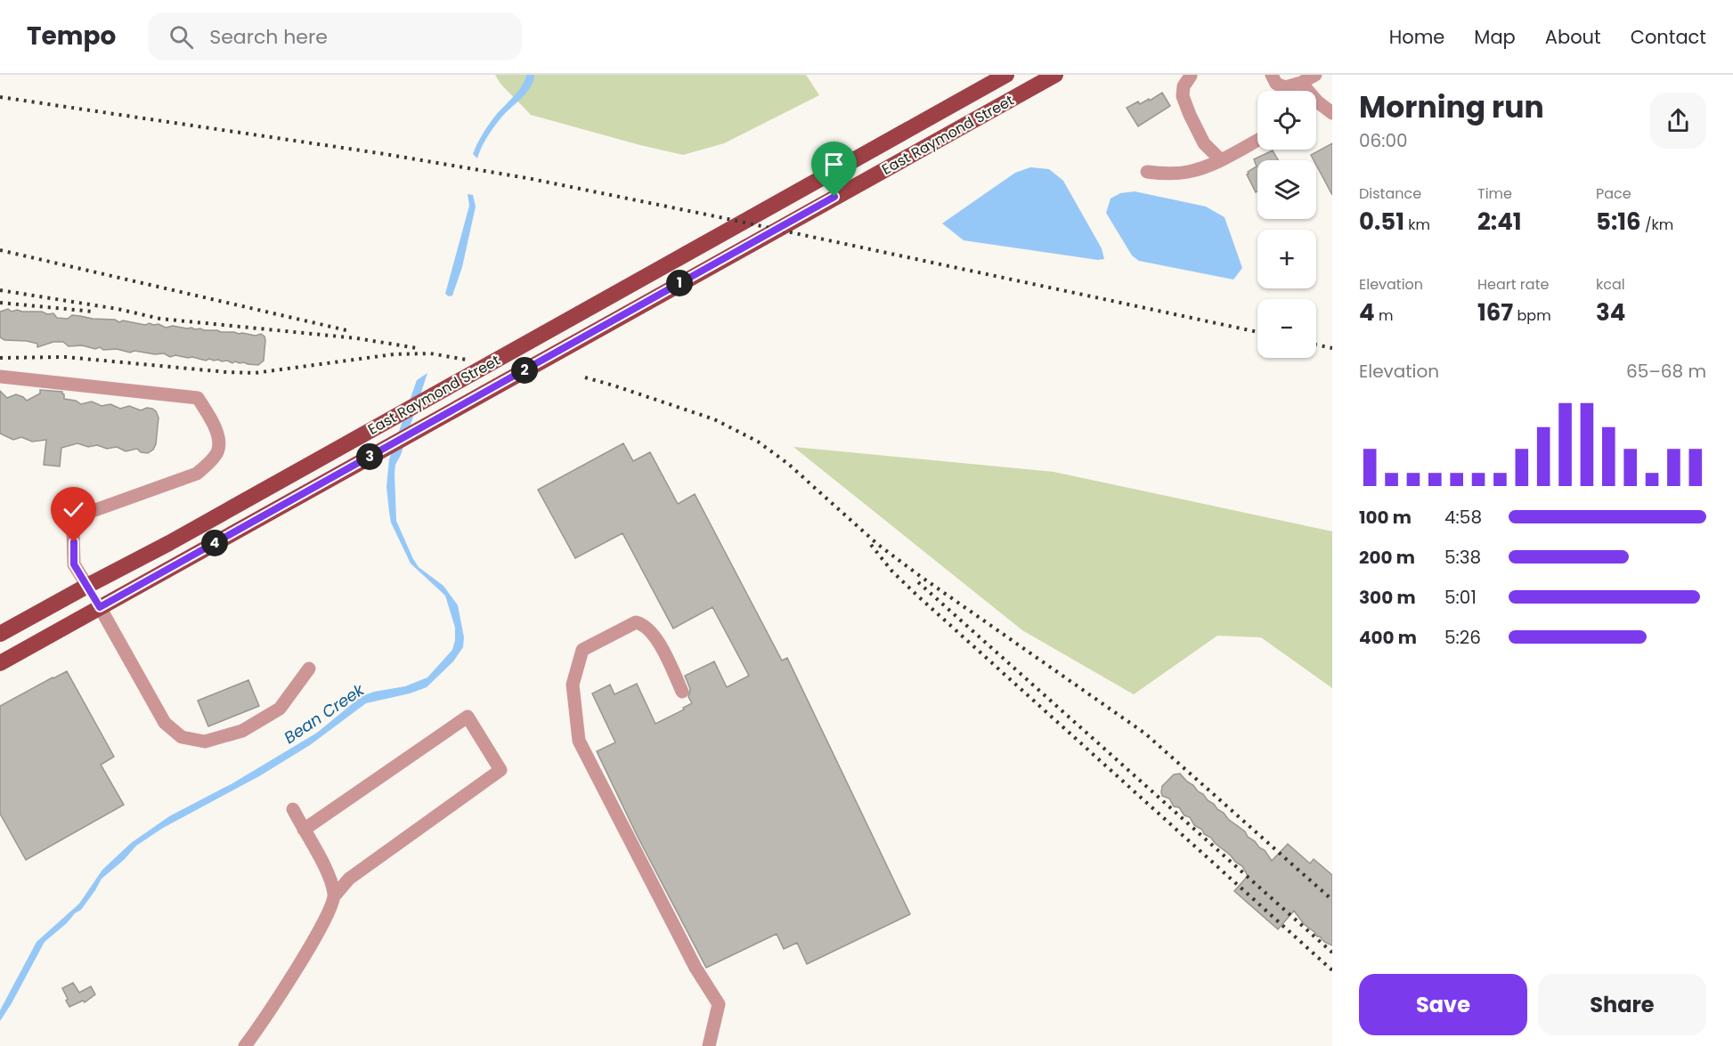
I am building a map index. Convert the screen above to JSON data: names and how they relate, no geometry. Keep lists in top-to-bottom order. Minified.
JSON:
{"streets":{"main road":["East Raymond Street"]},"water":["Bean Creek"],"page":{"header":"Tempo","search":"Search here","nav":["Home","Map","About","Contact"],"heading":["Morning run","06:00"],"map_buttons":["+","−"],"stats":[["Distance","0.51 km"],["Time","2:41"],["Pace","5:16 /km"],["Elevation","4 m"],["Heart rate","167 bpm"],["kcal","34"]],"pins":["1","2","3","4"],"chart":["Elevation","65–68 m"],"list":[{"name":"100 m","note":"4:58"},{"name":"200 m","note":"5:38"},{"name":"300 m","note":"5:01"},{"name":"400 m","note":"5:26"}],"buttons":["Save","Share"]}}
